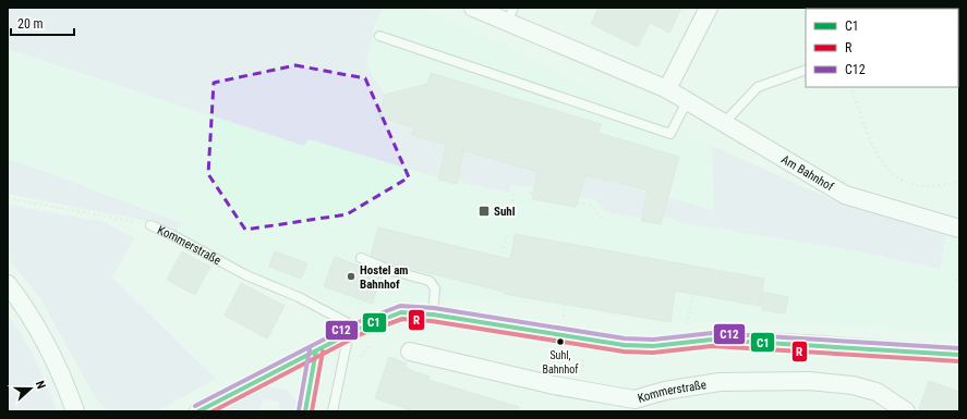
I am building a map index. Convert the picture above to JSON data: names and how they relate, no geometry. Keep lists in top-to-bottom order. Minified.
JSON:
{"streets":{"street":["Am Bahnhof","Kommerstraße"]},"places":{"transit":["Suhl"],"other":["Hostel am Bahnhof","Suhl, Bahnhof"]},"lines":["transit line C12","transit line C1","transit line R"],"legend":["C1","R","C12"],"scale_bar":"20 m","north":"right"}
